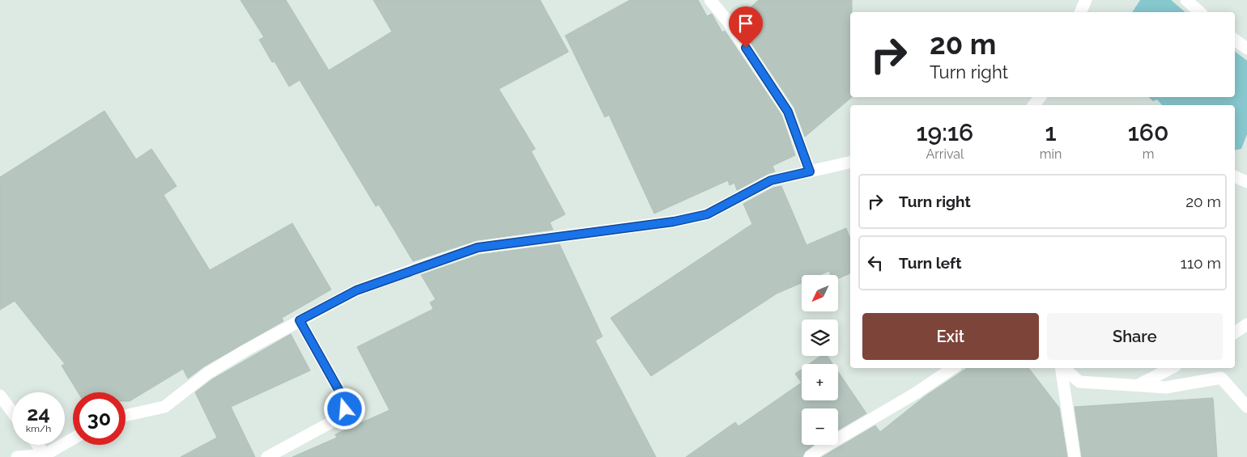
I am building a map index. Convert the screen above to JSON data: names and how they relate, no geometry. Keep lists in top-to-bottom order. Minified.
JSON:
{"north":"bottom left","page":{"turn":["20 m","Turn right"],"eta":["19:16","Arrival","1","min","160","m"],"list":[{"name":"Turn right","value":"20 m"},{"name":"Turn left","value":"110 m"}],"map_buttons":["+","−"],"buttons":["Exit","Share"],"speed":"24 km/h","limit":"30"}}
